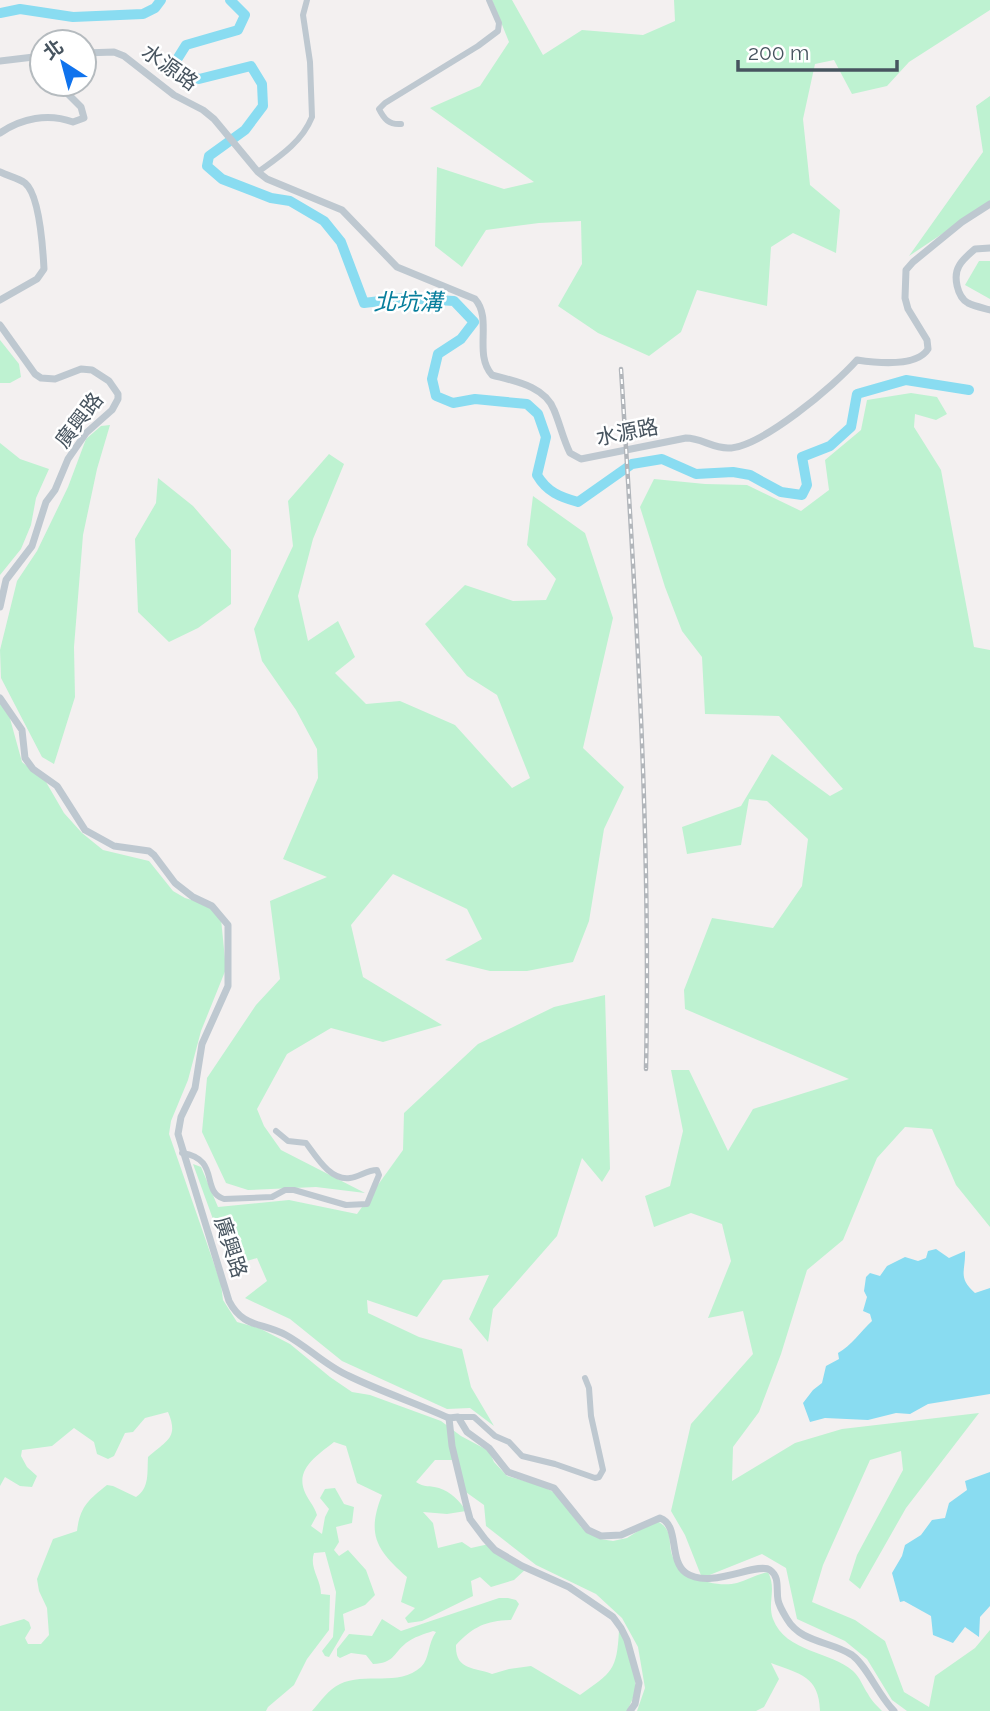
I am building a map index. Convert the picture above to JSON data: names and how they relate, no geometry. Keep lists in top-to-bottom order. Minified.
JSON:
{"streets":{"street":["水源路","廣興路"]},"water":["北坑溝"],"scale_bar":"200 m","north":"top left"}
